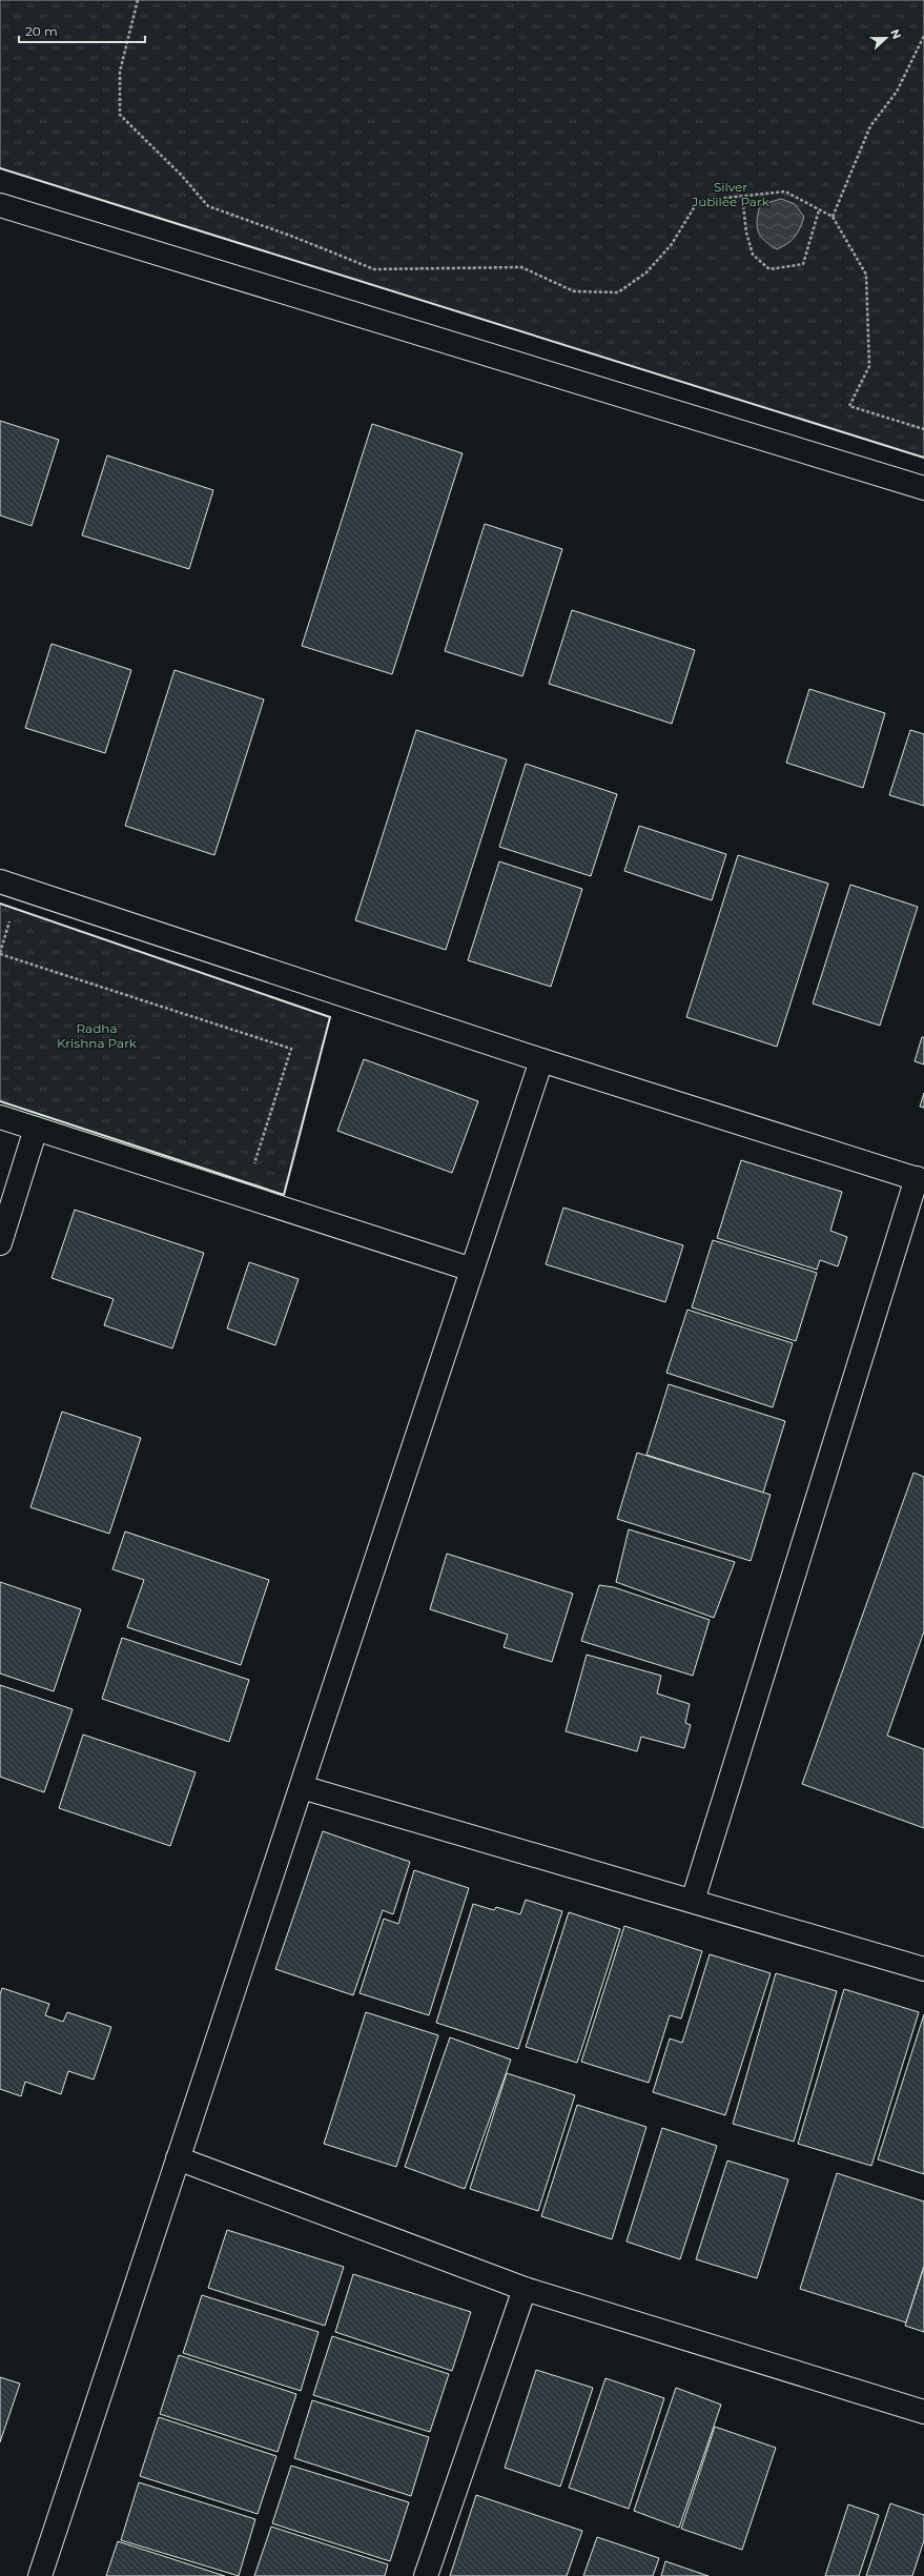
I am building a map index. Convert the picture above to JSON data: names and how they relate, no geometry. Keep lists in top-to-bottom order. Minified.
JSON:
{"parks":["Silver Jubilee Park","Radha Krishna Park"],"scale_bar":"20 m","north":"right"}
